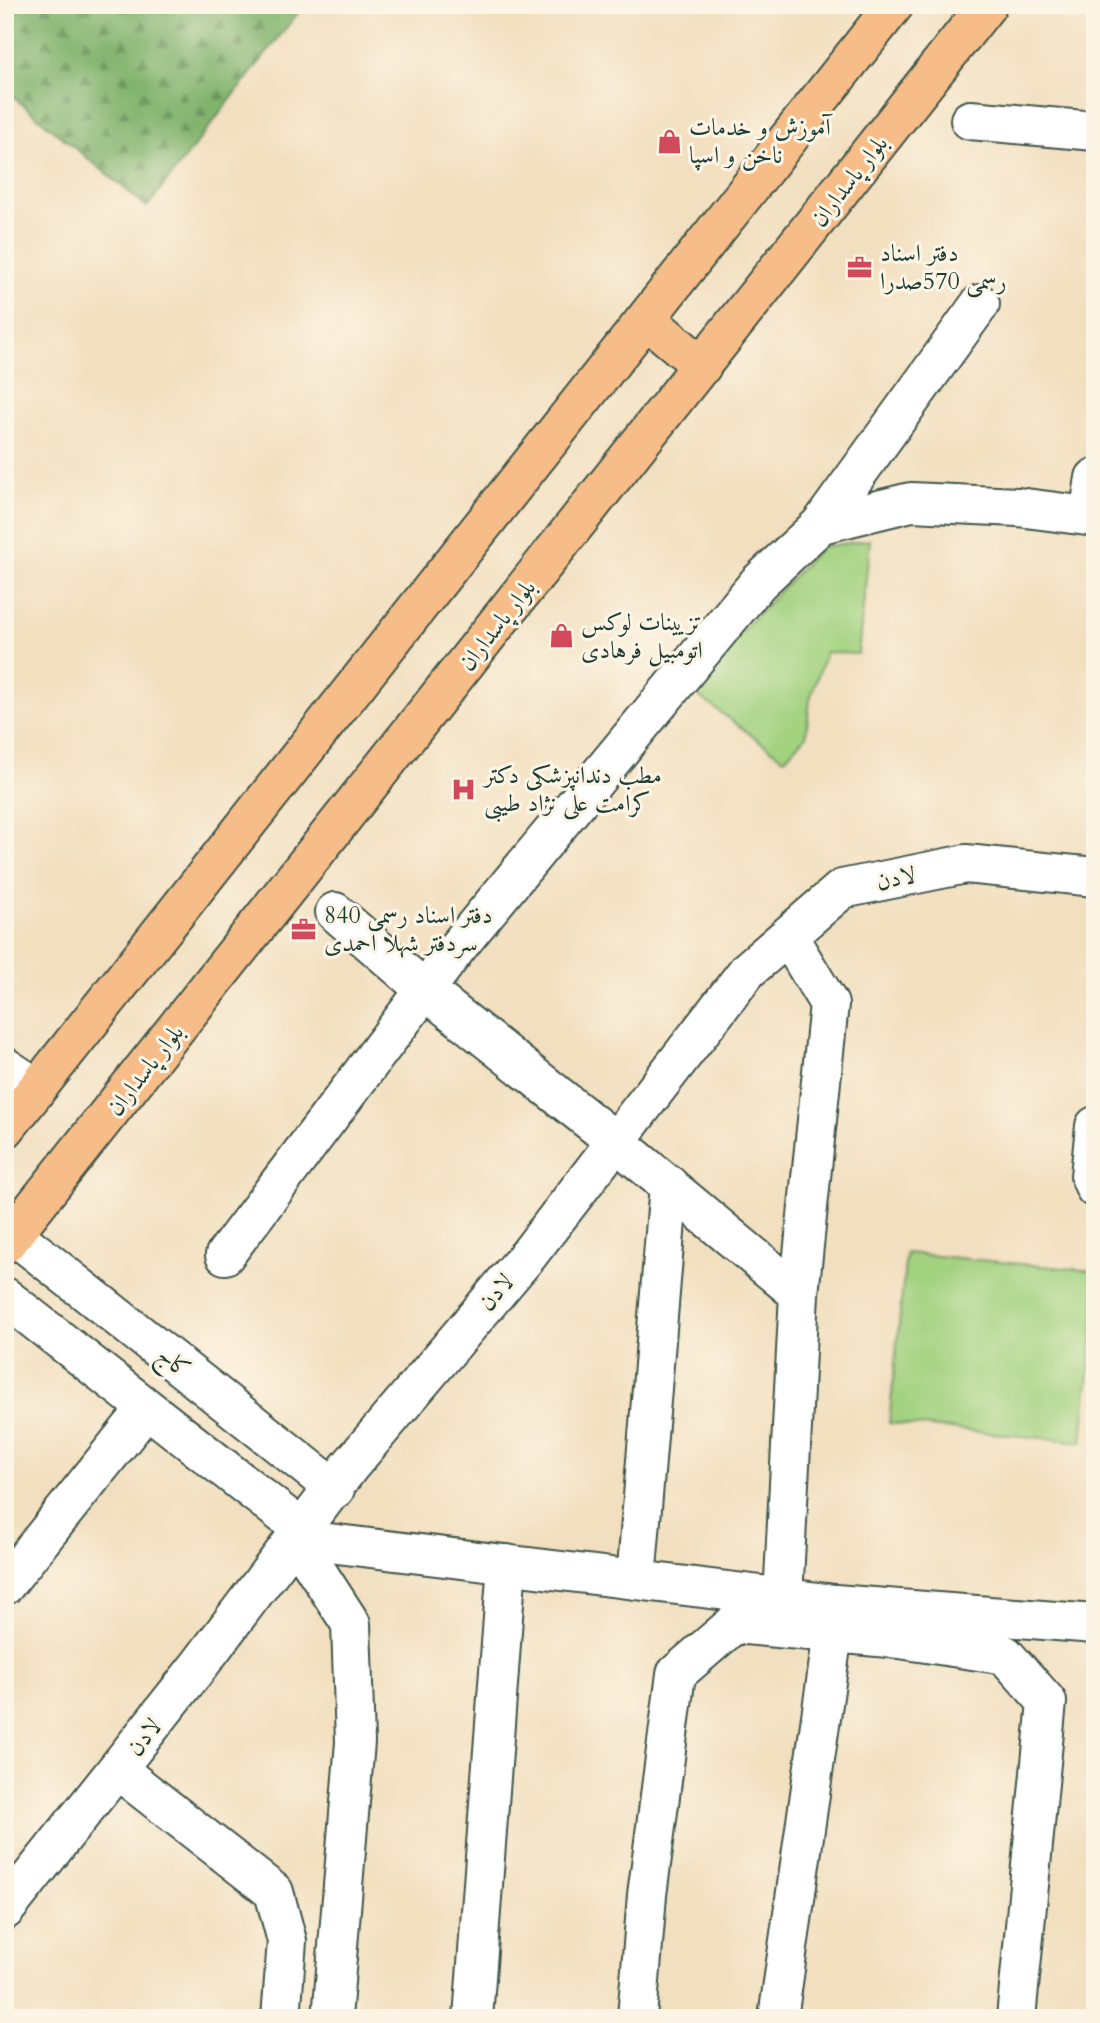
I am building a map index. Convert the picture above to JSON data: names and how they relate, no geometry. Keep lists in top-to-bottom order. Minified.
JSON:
{"streets":{"main road":["بلوار پاسداران"],"street":["لادن","کاج"]},"crossings":[["بلوار پاسداران","کاج"],["لادن","کاج"]],"places":{"shop":["آموزش و خدمات ناخن و اسپا","تزیینات لوکس اتومبیل فرهادی"],"office":["دفتر اسناد رسمی 570صدرا","دفتر اسناد رسمی 840 سردفتر شهلا احمدی"],"hospital":["مطب دندانپزشکی دکتر کرامت علی نژاد طیبی"]}}
